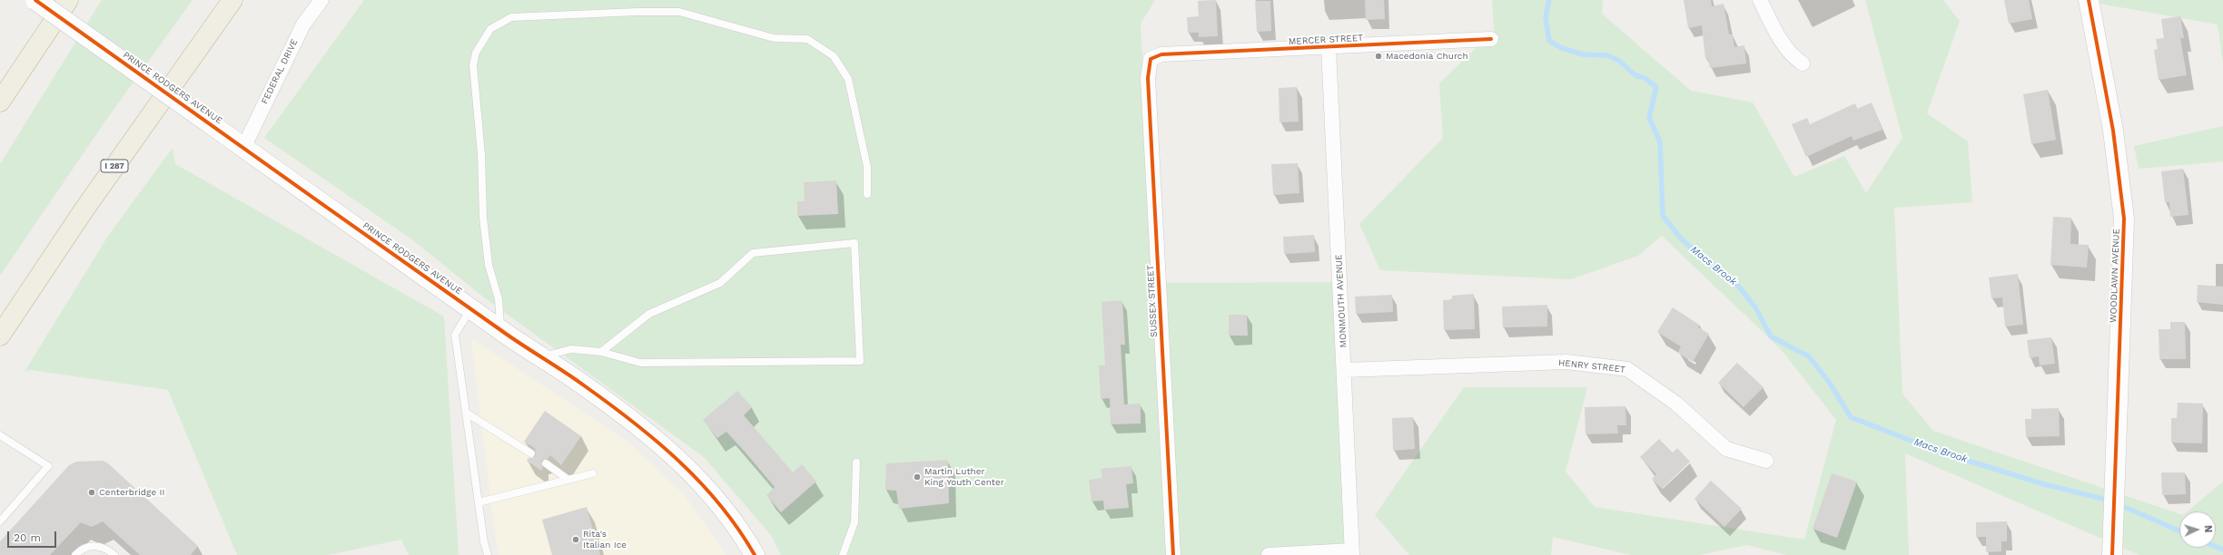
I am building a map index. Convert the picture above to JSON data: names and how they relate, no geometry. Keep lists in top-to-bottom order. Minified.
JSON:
{"streets":{"highway":["I 287"],"street":["MERCER STREET","FEDERAL DRIVE","PRINCE RODGERS AVENUE","WOODLAWN AVENUE","SUSSEX STREET","MONMOUTH AVENUE","HENRY STREET"]},"crossings":[["MERCER STREET","SUSSEX STREET"],["MERCER STREET","MONMOUTH AVENUE"],["FEDERAL DRIVE","PRINCE RODGERS AVENUE"],["MONMOUTH AVENUE","HENRY STREET"]],"water":["Macs Brook"],"places":["Macedonia Church","Martin Luther King Youth Center","Centerbridge II","Rita's Italian Ice"],"scale_bar":"20 m","north":"right"}
